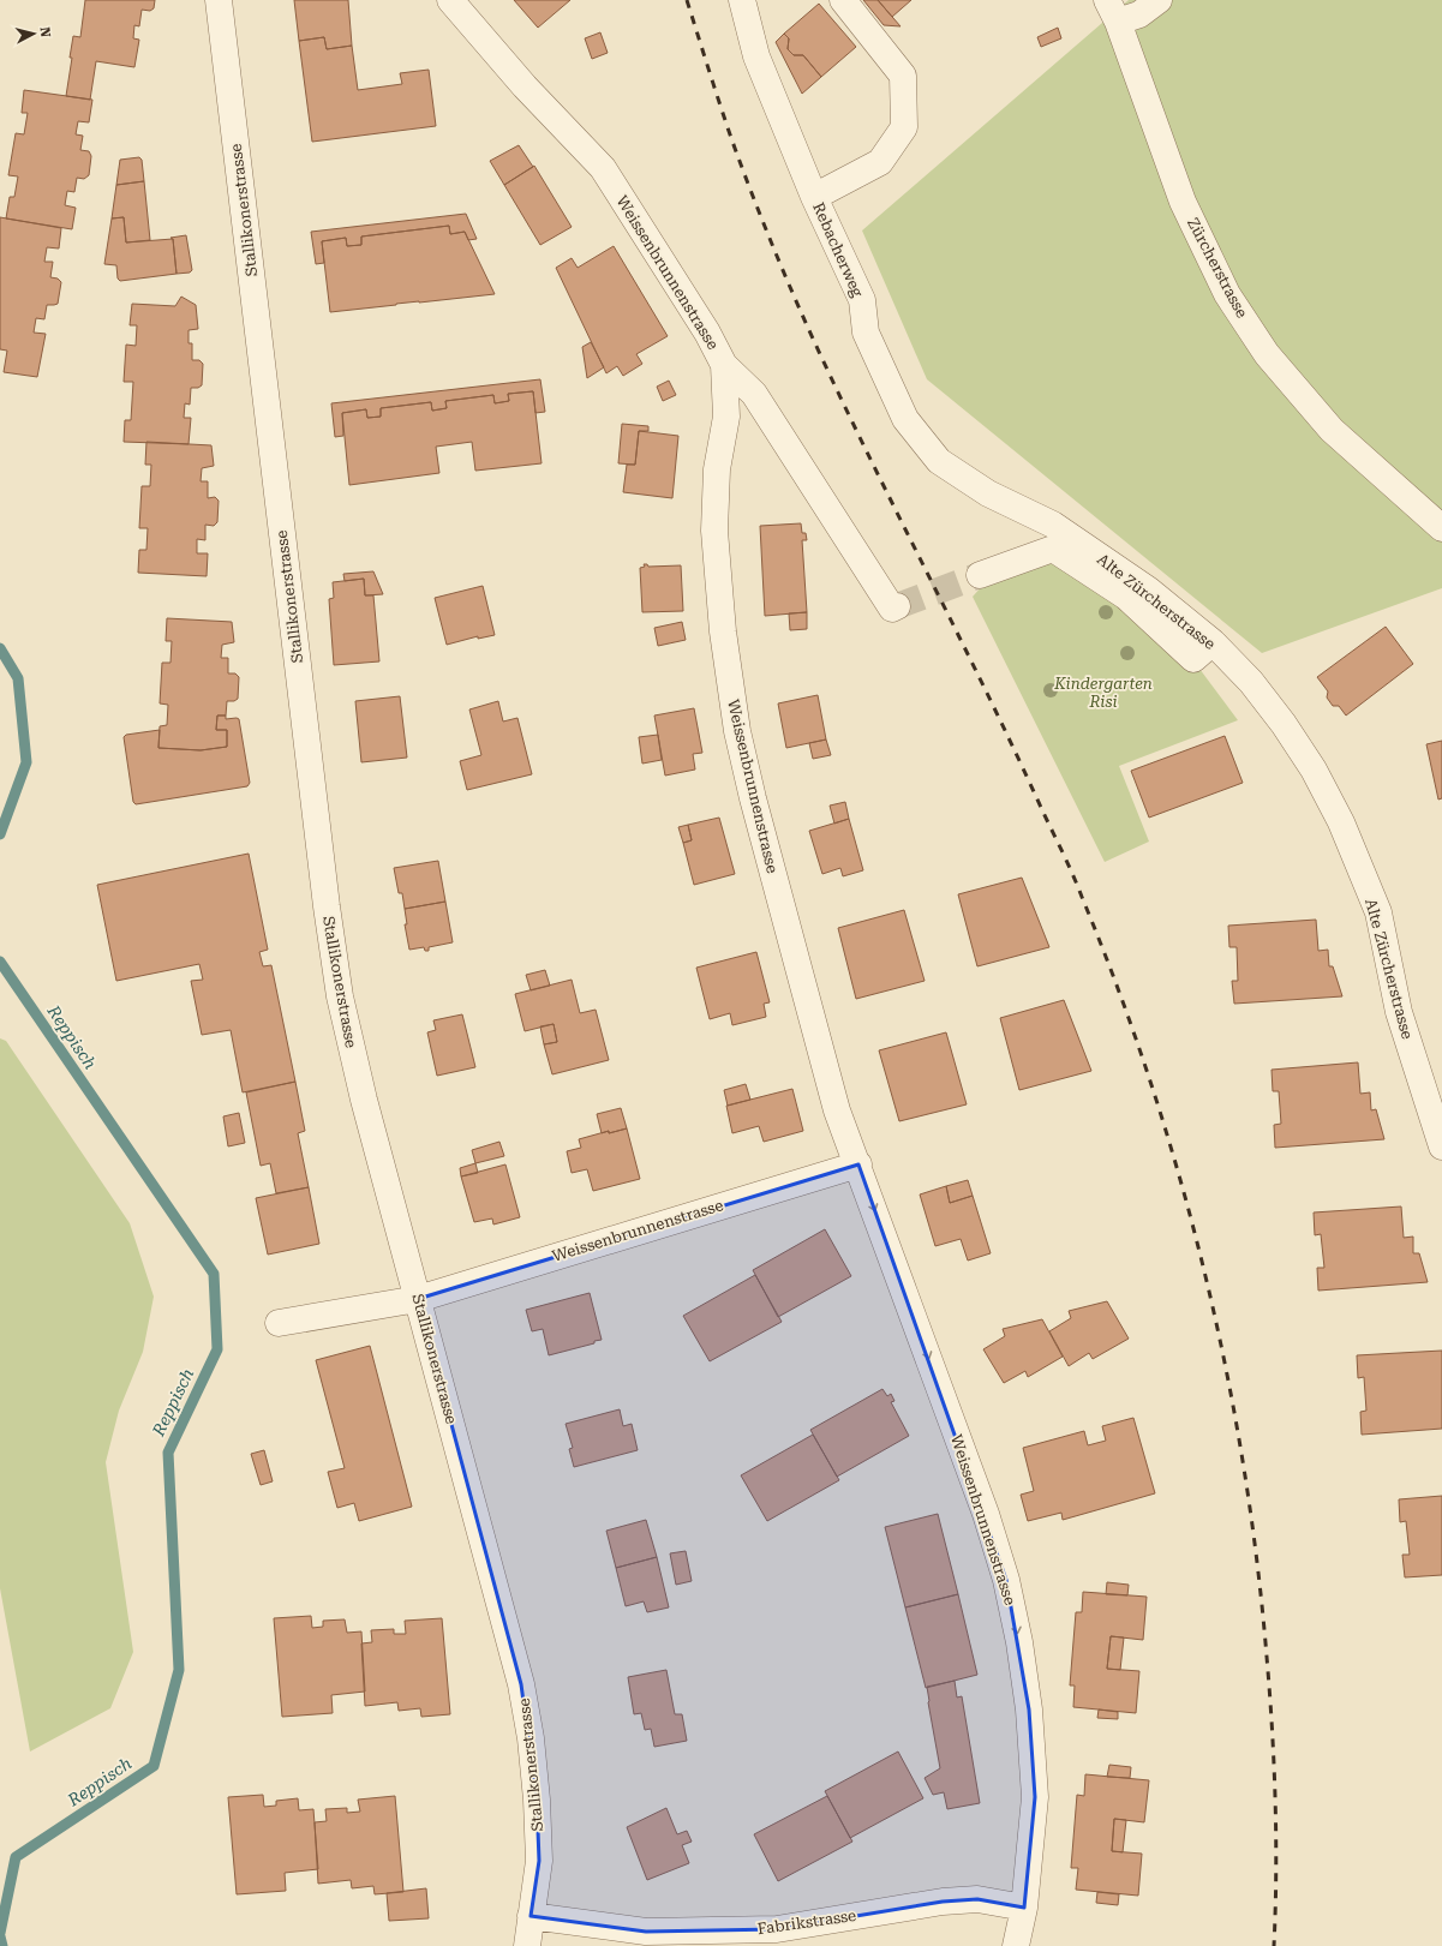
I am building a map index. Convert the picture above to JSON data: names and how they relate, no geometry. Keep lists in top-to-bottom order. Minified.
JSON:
{"streets":{"street":["Stallikonerstrasse","Rebacherweg","Zürcherstrasse","Weissenbrunnenstrasse","Alte Zürcherstrasse","Fabrikstrasse"]},"crossings":[["Stallikonerstrasse","Weissenbrunnenstrasse"],["Stallikonerstrasse","Fabrikstrasse"],["Rebacherweg","Alte Zürcherstrasse"],["Weissenbrunnenstrasse","Fabrikstrasse"]],"water":["Reppisch"],"parks":["Kindergarten Risi"],"north":"right"}
